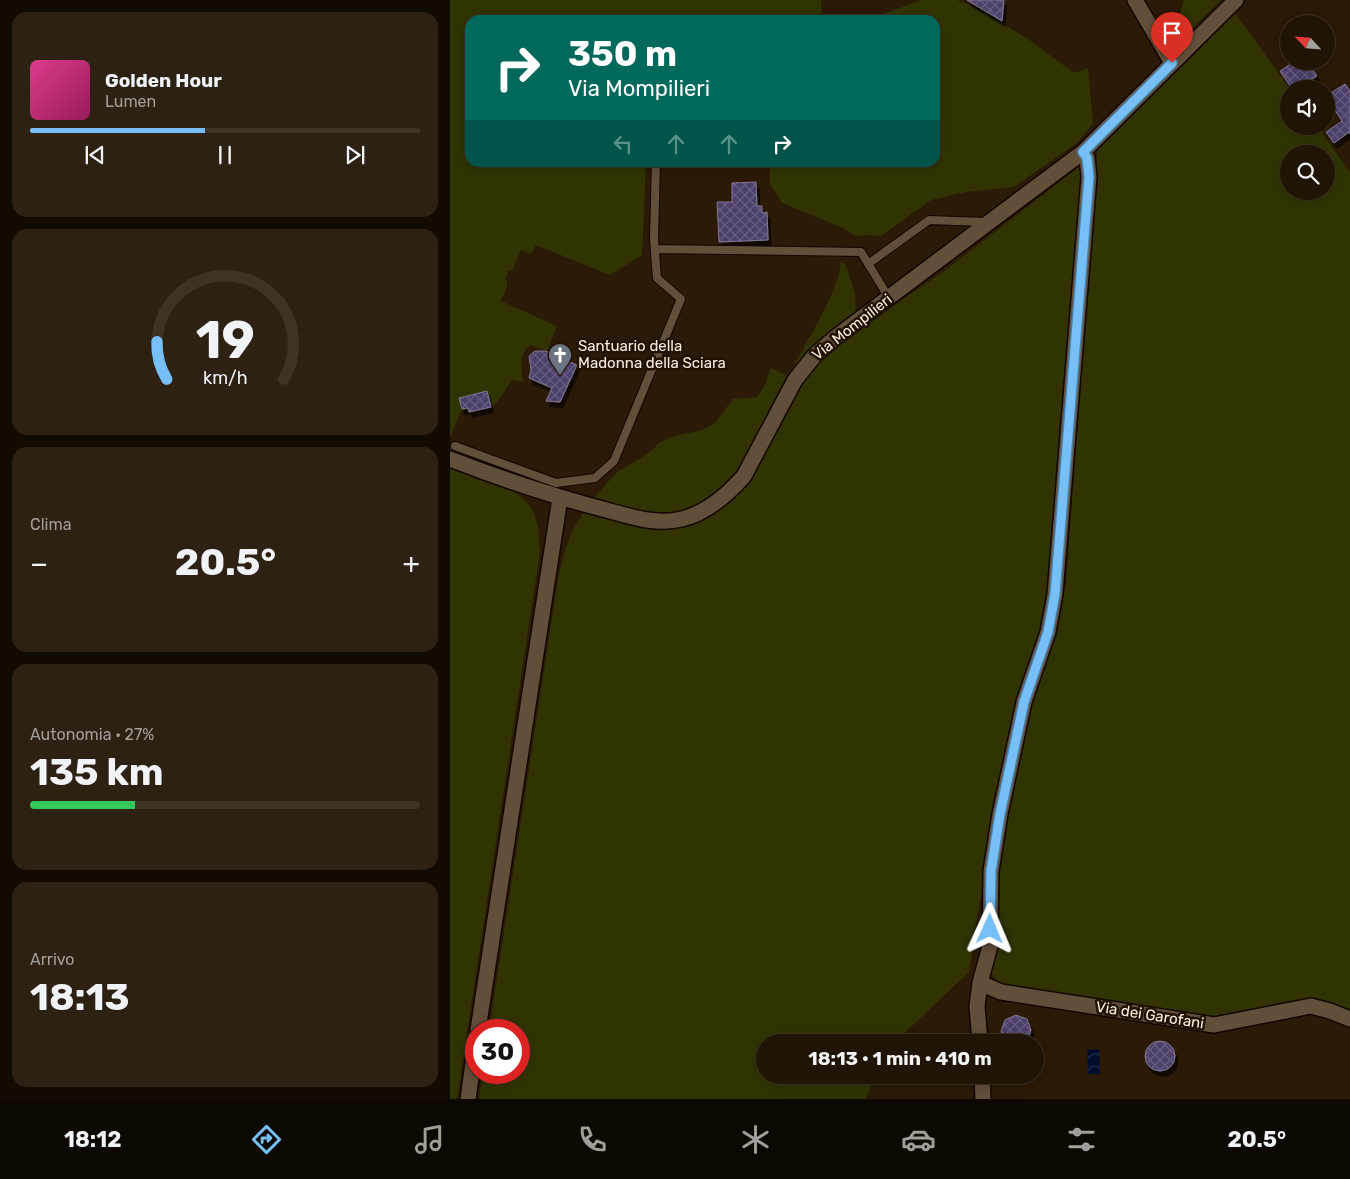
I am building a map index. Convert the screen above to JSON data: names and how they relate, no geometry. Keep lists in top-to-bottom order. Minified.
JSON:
{"streets":{"street":["Via Mompilieri","Via dei Garofani"]},"places":{"church":["Santuario della Madonna della Sciara"]},"north":"top left","page":{"turn":["350 m","Via Mompilieri"],"song":["Golden Hour","Lumen"],"tile":["Clima",["Autonomia · 27%","135 km"],["Arrivo","18:13"]],"heat":["−","20.5°","+"],"limit":"30","trip":"18:13 · 1 min · 410 m","tabs":["18:12","20.5°"],"gauge":["19","km/h"]}}
